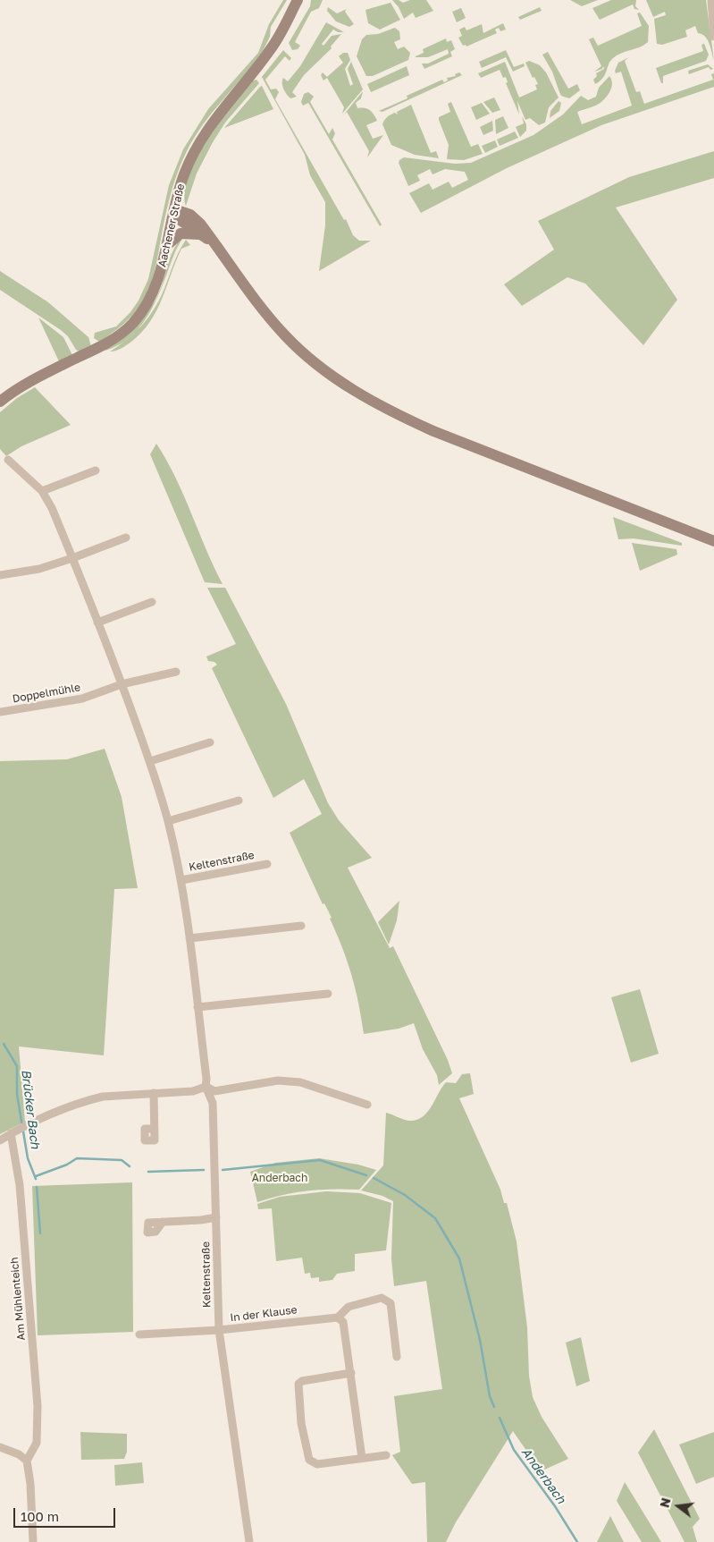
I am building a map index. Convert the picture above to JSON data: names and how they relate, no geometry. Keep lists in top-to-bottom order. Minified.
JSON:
{"streets":{"main road":["Aachener Straße"],"street":["Doppelmühle","Keltenstraße","Am Mühlenteich","In der Klause"]},"crossings":[["Doppelmühle","Keltenstraße"],["Keltenstraße","In der Klause"]],"water":["Brücker Bach","Anderbach"],"parks":["Anderbach"],"scale_bar":"100 m","north":"left"}
